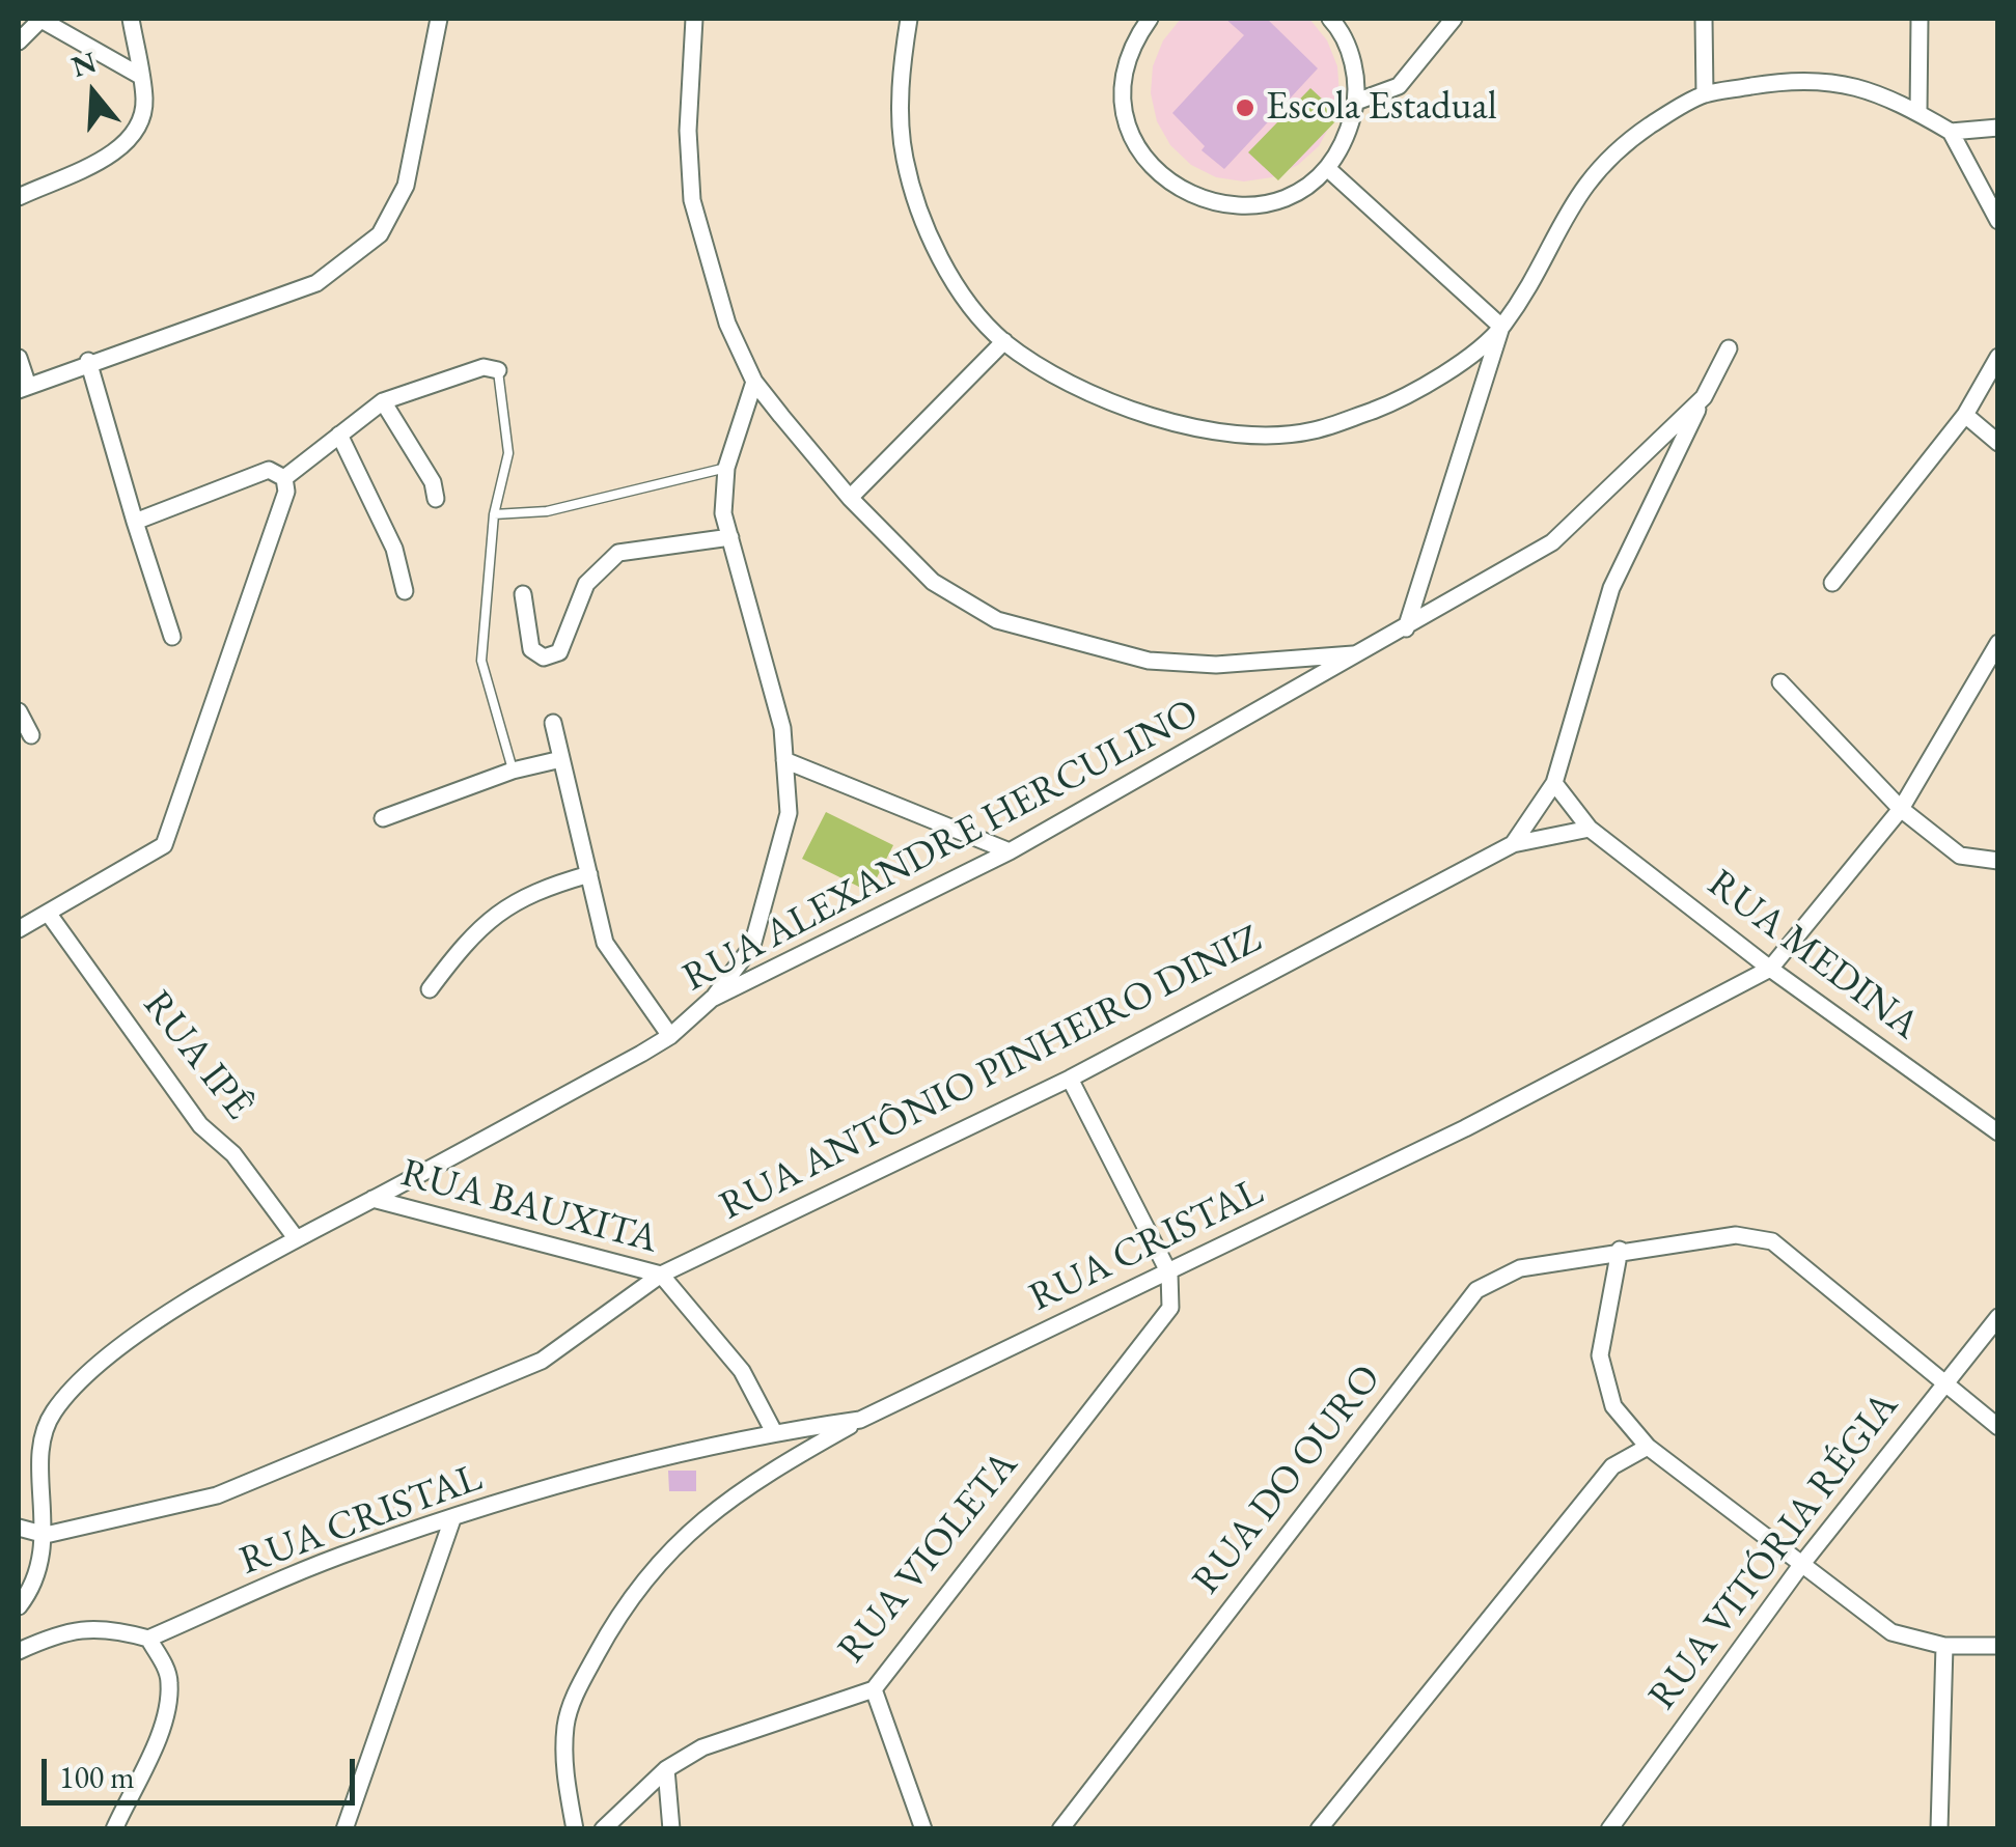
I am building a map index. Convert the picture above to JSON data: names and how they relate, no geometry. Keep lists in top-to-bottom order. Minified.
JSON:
{"streets":{"street":["RUA ALEXANDRE HERCULINO","RUA MEDINA","RUA IPÊ","RUA ANTÔNIO PINHEIRO DINIZ","RUA BAUXITA","RUA CRISTAL","RUA DO OURO","RUA VITÓRIA RÉGIA","RUA VIOLETA"]},"crossings":[["RUA ALEXANDRE HERCULINO","RUA IPÊ"],["RUA ALEXANDRE HERCULINO","RUA ANTÔNIO PINHEIRO DINIZ"],["RUA ALEXANDRE HERCULINO","RUA BAUXITA"],["RUA MEDINA","RUA ANTÔNIO PINHEIRO DINIZ"],["RUA MEDINA","RUA CRISTAL"],["RUA ANTÔNIO PINHEIRO DINIZ","RUA BAUXITA"],["RUA BAUXITA","RUA CRISTAL"],["RUA CRISTAL","RUA VIOLETA"],["RUA DO OURO","RUA VITÓRIA RÉGIA"]],"places":["Escola Estadual"],"scale_bar":"100 m","north":"top"}
